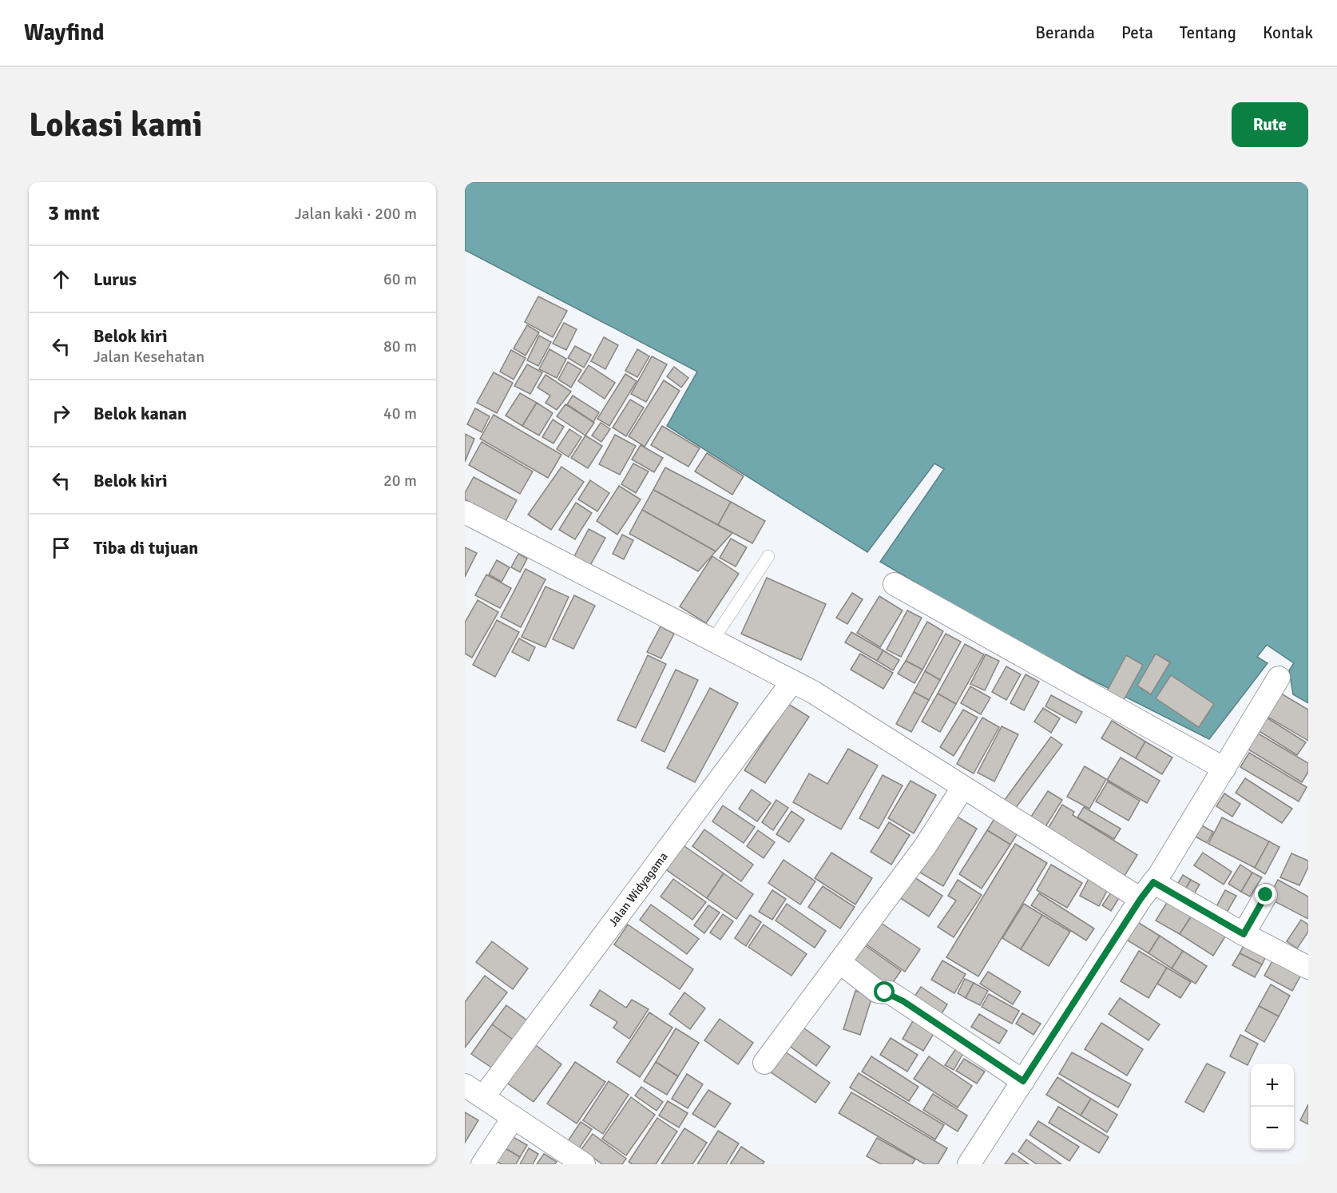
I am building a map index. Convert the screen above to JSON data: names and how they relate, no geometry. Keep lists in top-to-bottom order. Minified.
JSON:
{"streets":{"street":["Jalan Widyagama"]},"page":{"header":"Wayfind","nav":["Beranda","Peta","Tentang","Kontak"],"buttons":"Rute","title":"Lokasi kami","heading":["3 mnt","Jalan kaki · 200 m"],"list":[["Lurus","60 m"],["Belok kiri","Jalan Kesehatan","80 m"],["Belok kanan","40 m"],["Belok kiri","20 m"],"Tiba di tujuan"],"map_buttons":["+","−"]}}
